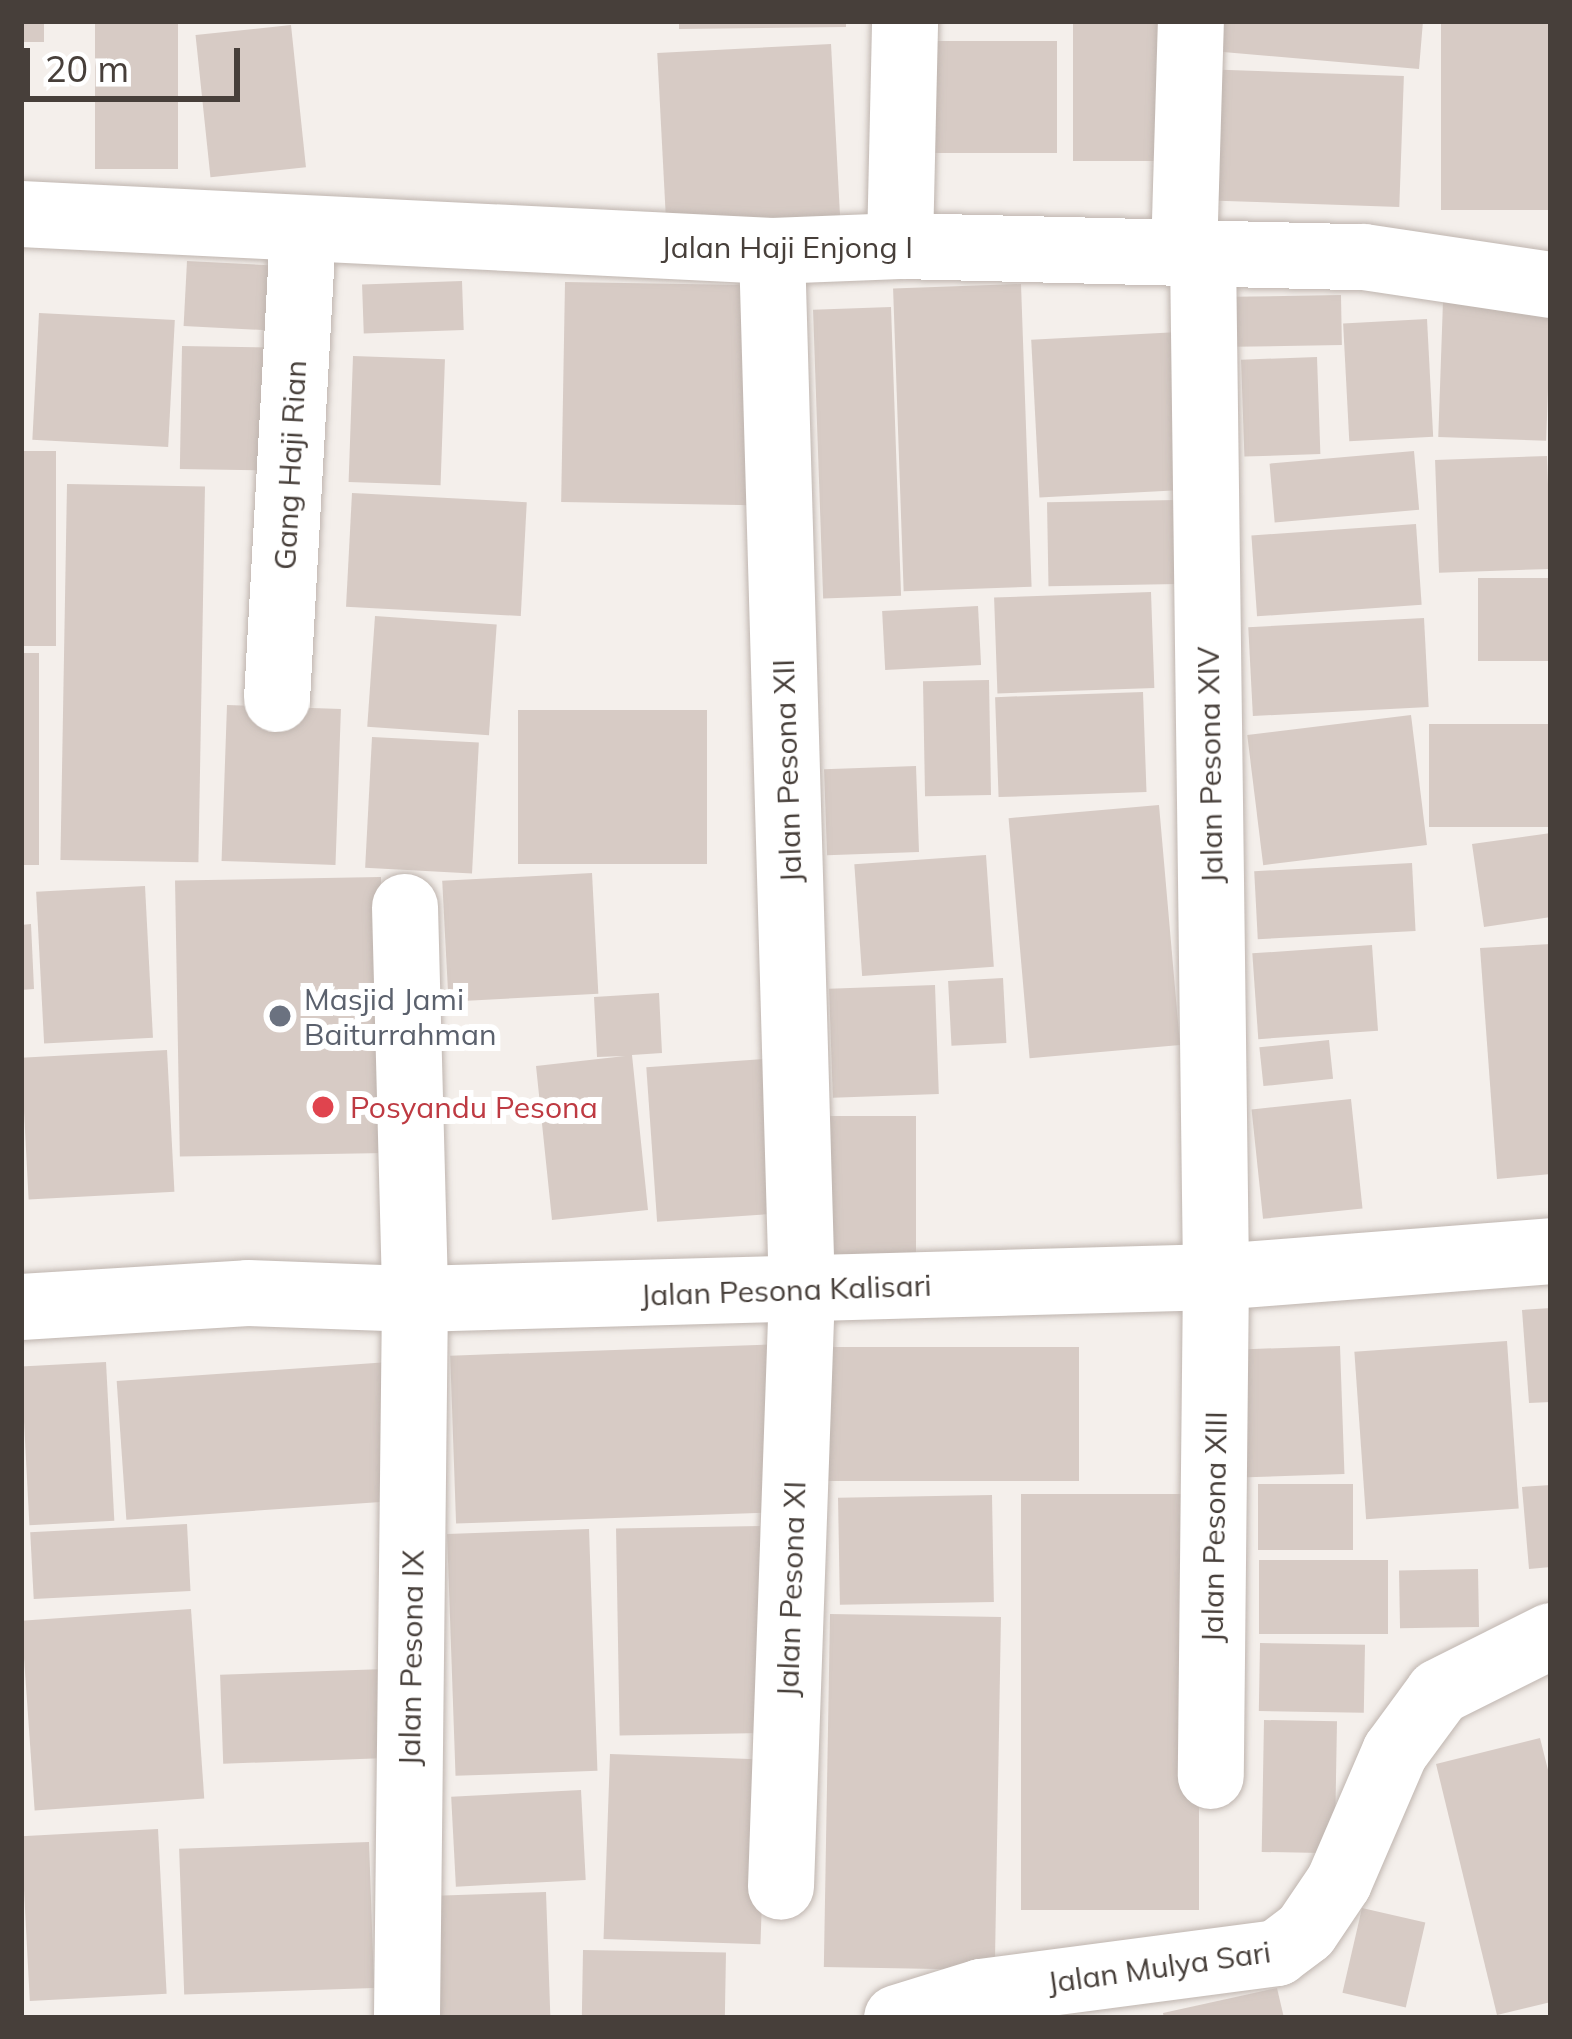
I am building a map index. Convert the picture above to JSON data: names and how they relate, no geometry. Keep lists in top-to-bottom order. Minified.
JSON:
{"streets":{"street":["Jalan Haji Enjong I","Gang Haji Rian","Jalan Pesona XIV","Jalan Pesona XII","Jalan Pesona Kalisari","Jalan Pesona XIII","Jalan Pesona XI","Jalan Pesona IX","Jalan Mulya Sari"]},"crossings":[["Jalan Haji Enjong I","Gang Haji Rian"],["Jalan Haji Enjong I","Jalan Pesona XIV"],["Jalan Haji Enjong I","Jalan Pesona XII"],["Jalan Pesona XIV","Jalan Pesona Kalisari"],["Jalan Pesona XIV","Jalan Pesona XIII"],["Jalan Pesona XII","Jalan Pesona Kalisari"],["Jalan Pesona XII","Jalan Pesona XI"],["Jalan Pesona Kalisari","Jalan Pesona XIII"],["Jalan Pesona Kalisari","Jalan Pesona XI"],["Jalan Pesona Kalisari","Jalan Pesona IX"]],"places":["Masjid Jami Baiturrahman","Posyandu Pesona"],"scale_bar":"20 m"}
